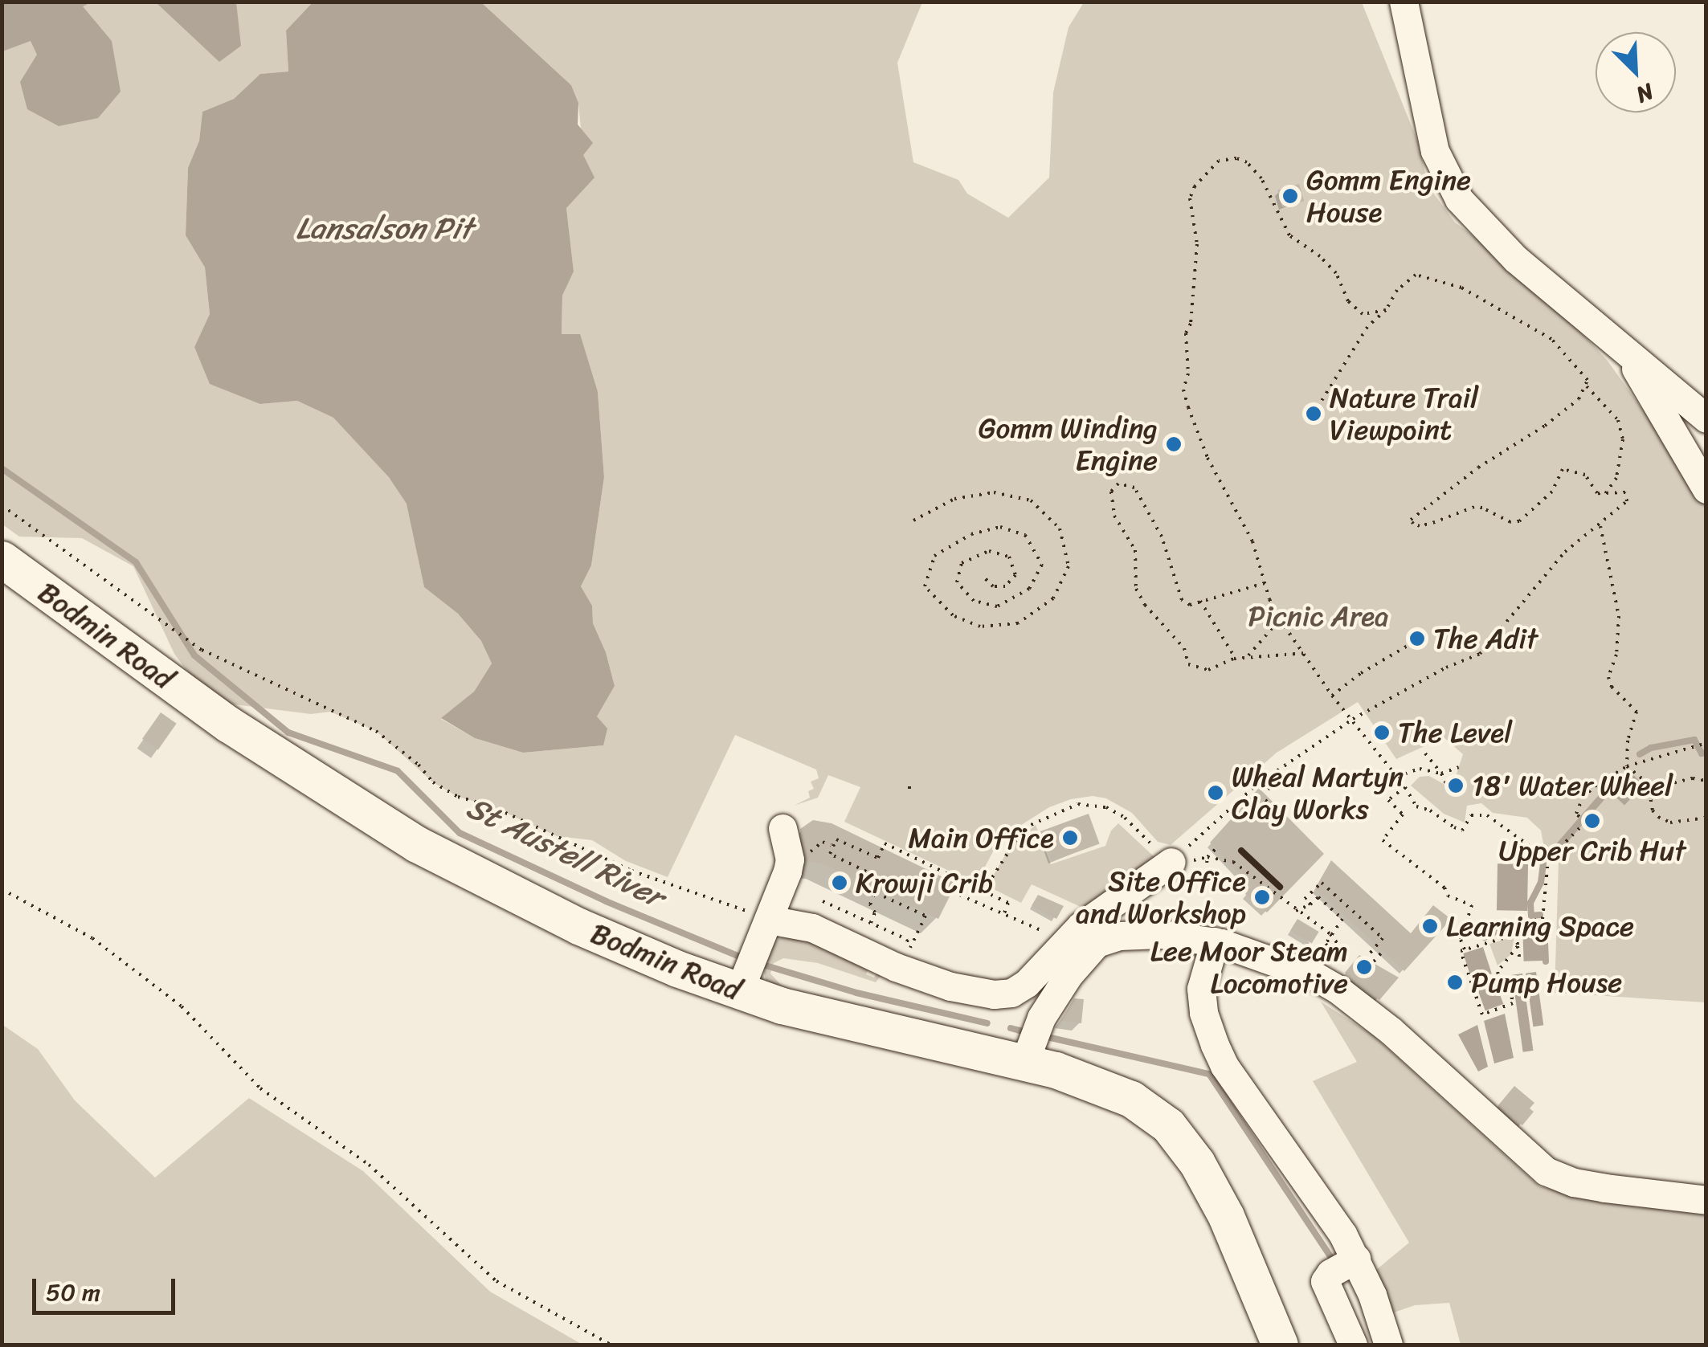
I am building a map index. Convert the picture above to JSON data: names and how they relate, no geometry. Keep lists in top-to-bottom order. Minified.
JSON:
{"streets":{"main road":["Bodmin Road"]},"water":["Lansalson Pit","St Austell River"],"parks":["Picnic Area"],"places":["Gomm Engine House","Nature Trail Viewpoint","Gomm Winding Engine","The Adit","The Level","18' Water Wheel","Wheal Martyn Clay Works","Upper Crib Hut","Main Office","Krowji Crib","Site Office and Workshop","Learning Space","Lee Moor Steam Locomotive","Pump House"],"scale_bar":"50 m","north":"bottom right"}
